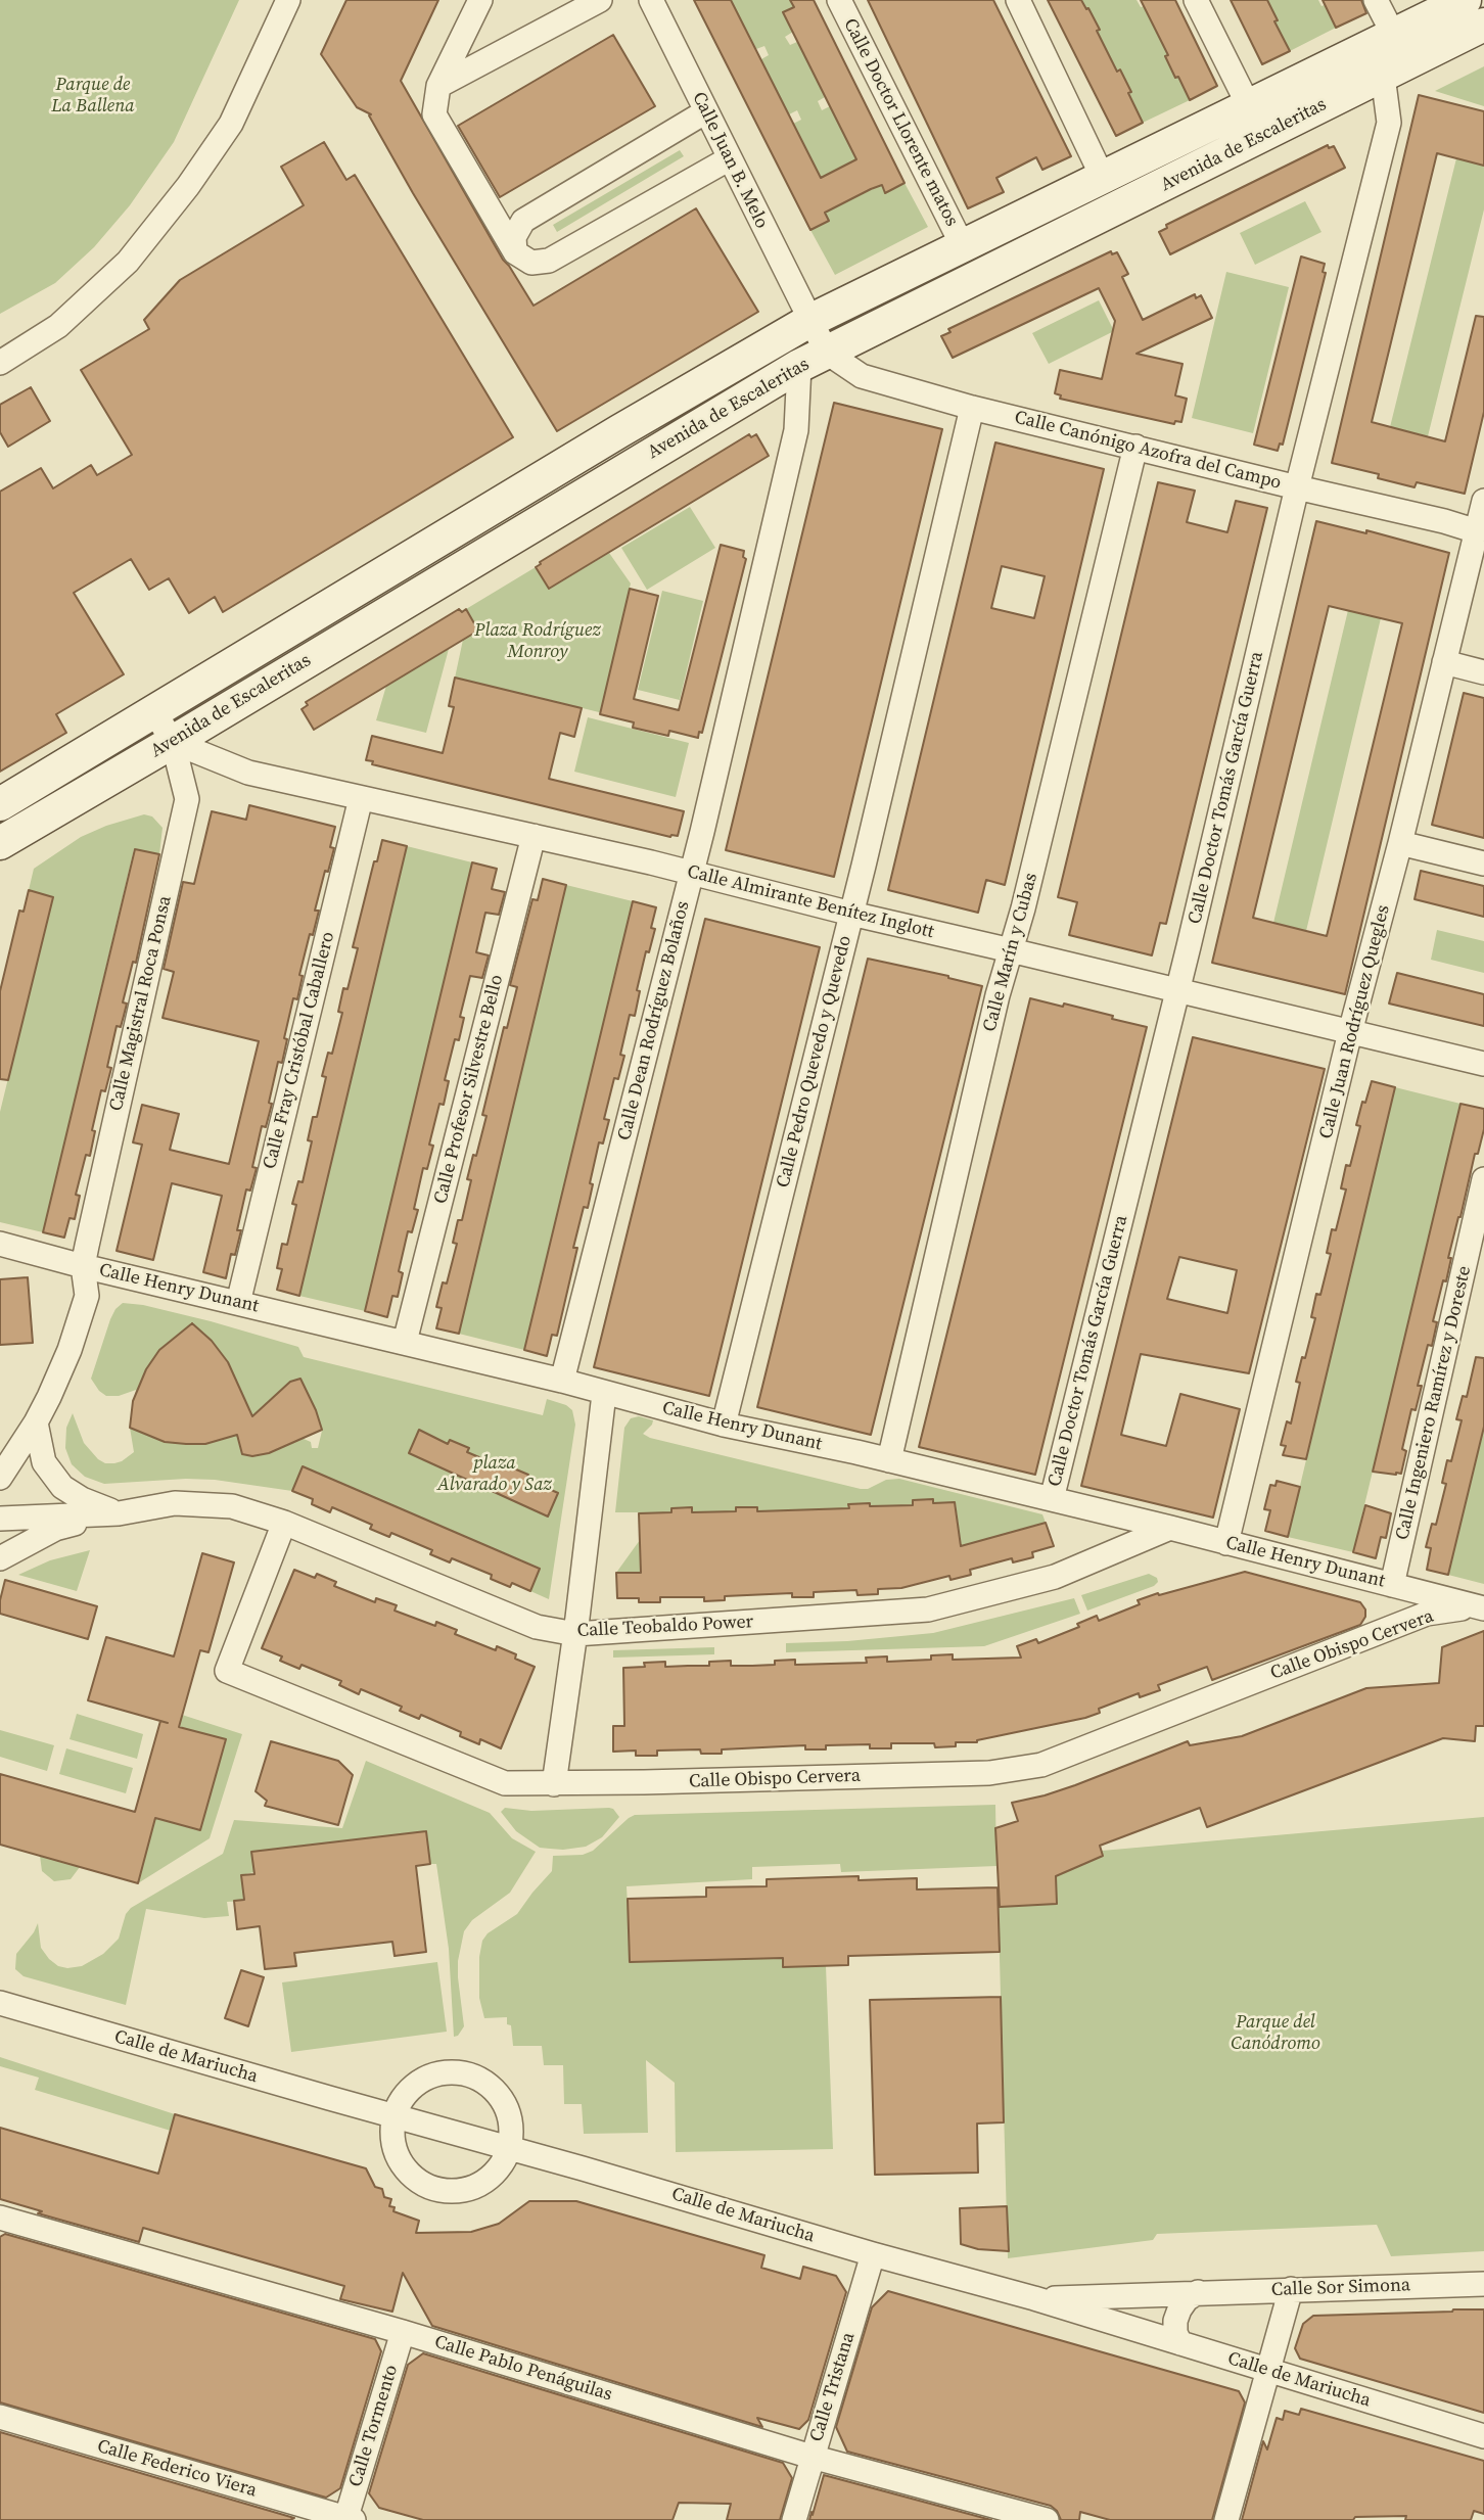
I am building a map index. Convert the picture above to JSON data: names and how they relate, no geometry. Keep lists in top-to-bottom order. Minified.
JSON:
{"streets":{"street":["Calle Doctor Llorente matos","Avenida de Escaleritas","Calle Juan B. Melo","Calle Canónigo Azofra del Campo","Calle Doctor Tomás García Guerra","Calle Almirante Benítez Inglott","Calle Marín y Cubas","Calle Magistral Roca Ponsa","Calle Dean Rodríguez Bolaños","Calle Juan Rodríguez Quegles","Calle Fray Cristóbal Caballero","Calle Pedro Quevedo y Quevedo","Calle Profesor Silvestre Bello","Calle Henry Dunant","Calle Ingeniero Ramírez y Doreste","Calle Teobaldo Power","Calle Obispo Cervera","Calle de Mariucha","Calle Sor Simona","Calle Pablo Penáguilas","Calle Tristana","Calle Tormento","Calle Federico Viera"]},"crossings":[["Calle Doctor Llorente matos","Avenida de Escaleritas"],["Avenida de Escaleritas","Calle Juan B. Melo"],["Avenida de Escaleritas","Calle Canónigo Azofra del Campo"],["Avenida de Escaleritas","Calle Doctor Tomás García Guerra"],["Avenida de Escaleritas","Calle Almirante Benítez Inglott"],["Avenida de Escaleritas","Calle Magistral Roca Ponsa"],["Avenida de Escaleritas","Calle Dean Rodríguez Bolaños"],["Calle Juan B. Melo","Calle Canónigo Azofra del Campo"],["Calle Juan B. Melo","Calle Dean Rodríguez Bolaños"],["Calle Canónigo Azofra del Campo","Calle Doctor Tomás García Guerra"],["Calle Canónigo Azofra del Campo","Calle Marín y Cubas"],["Calle Canónigo Azofra del Campo","Calle Dean Rodríguez Bolaños"],["Calle Canónigo Azofra del Campo","Calle Juan Rodríguez Quegles"],["Calle Canónigo Azofra del Campo","Calle Pedro Quevedo y Quevedo"],["Calle Doctor Tomás García Guerra","Calle Almirante Benítez Inglott"],["Calle Doctor Tomás García Guerra","Calle Henry Dunant"],["Calle Almirante Benítez Inglott","Calle Marín y Cubas"],["Calle Almirante Benítez Inglott","Calle Magistral Roca Ponsa"],["Calle Almirante Benítez Inglott","Calle Dean Rodríguez Bolaños"],["Calle Almirante Benítez Inglott","Calle Juan Rodríguez Quegles"],["Calle Almirante Benítez Inglott","Calle Fray Cristóbal Caballero"],["Calle Almirante Benítez Inglott","Calle Pedro Quevedo y Quevedo"],["Calle Almirante Benítez Inglott","Calle Profesor Silvestre Bello"],["Calle Marín y Cubas","Calle Henry Dunant"],["Calle Magistral Roca Ponsa","Calle Henry Dunant"],["Calle Dean Rodríguez Bolaños","Calle Henry Dunant"],["Calle Juan Rodríguez Quegles","Calle Henry Dunant"],["Calle Fray Cristóbal Caballero","Calle Henry Dunant"],["Calle Pedro Quevedo y Quevedo","Calle Henry Dunant"],["Calle Profesor Silvestre Bello","Calle Henry Dunant"],["Calle Henry Dunant","Calle Ingeniero Ramírez y Doreste"],["Calle Henry Dunant","Calle Teobaldo Power"],["Calle Henry Dunant","Calle Obispo Cervera"],["Calle Teobaldo Power","Calle Obispo Cervera"],["Calle de Mariucha","Calle Sor Simona"],["Calle de Mariucha","Calle Tristana"],["Calle Pablo Penáguilas","Calle Tristana"],["Calle Pablo Penáguilas","Calle Tormento"],["Calle Tormento","Calle Federico Viera"]],"parks":["Parque de La Ballena","Plaza Rodríguez Monroy","plaza Alvarado y Saz","Parque del Canódromo"]}
